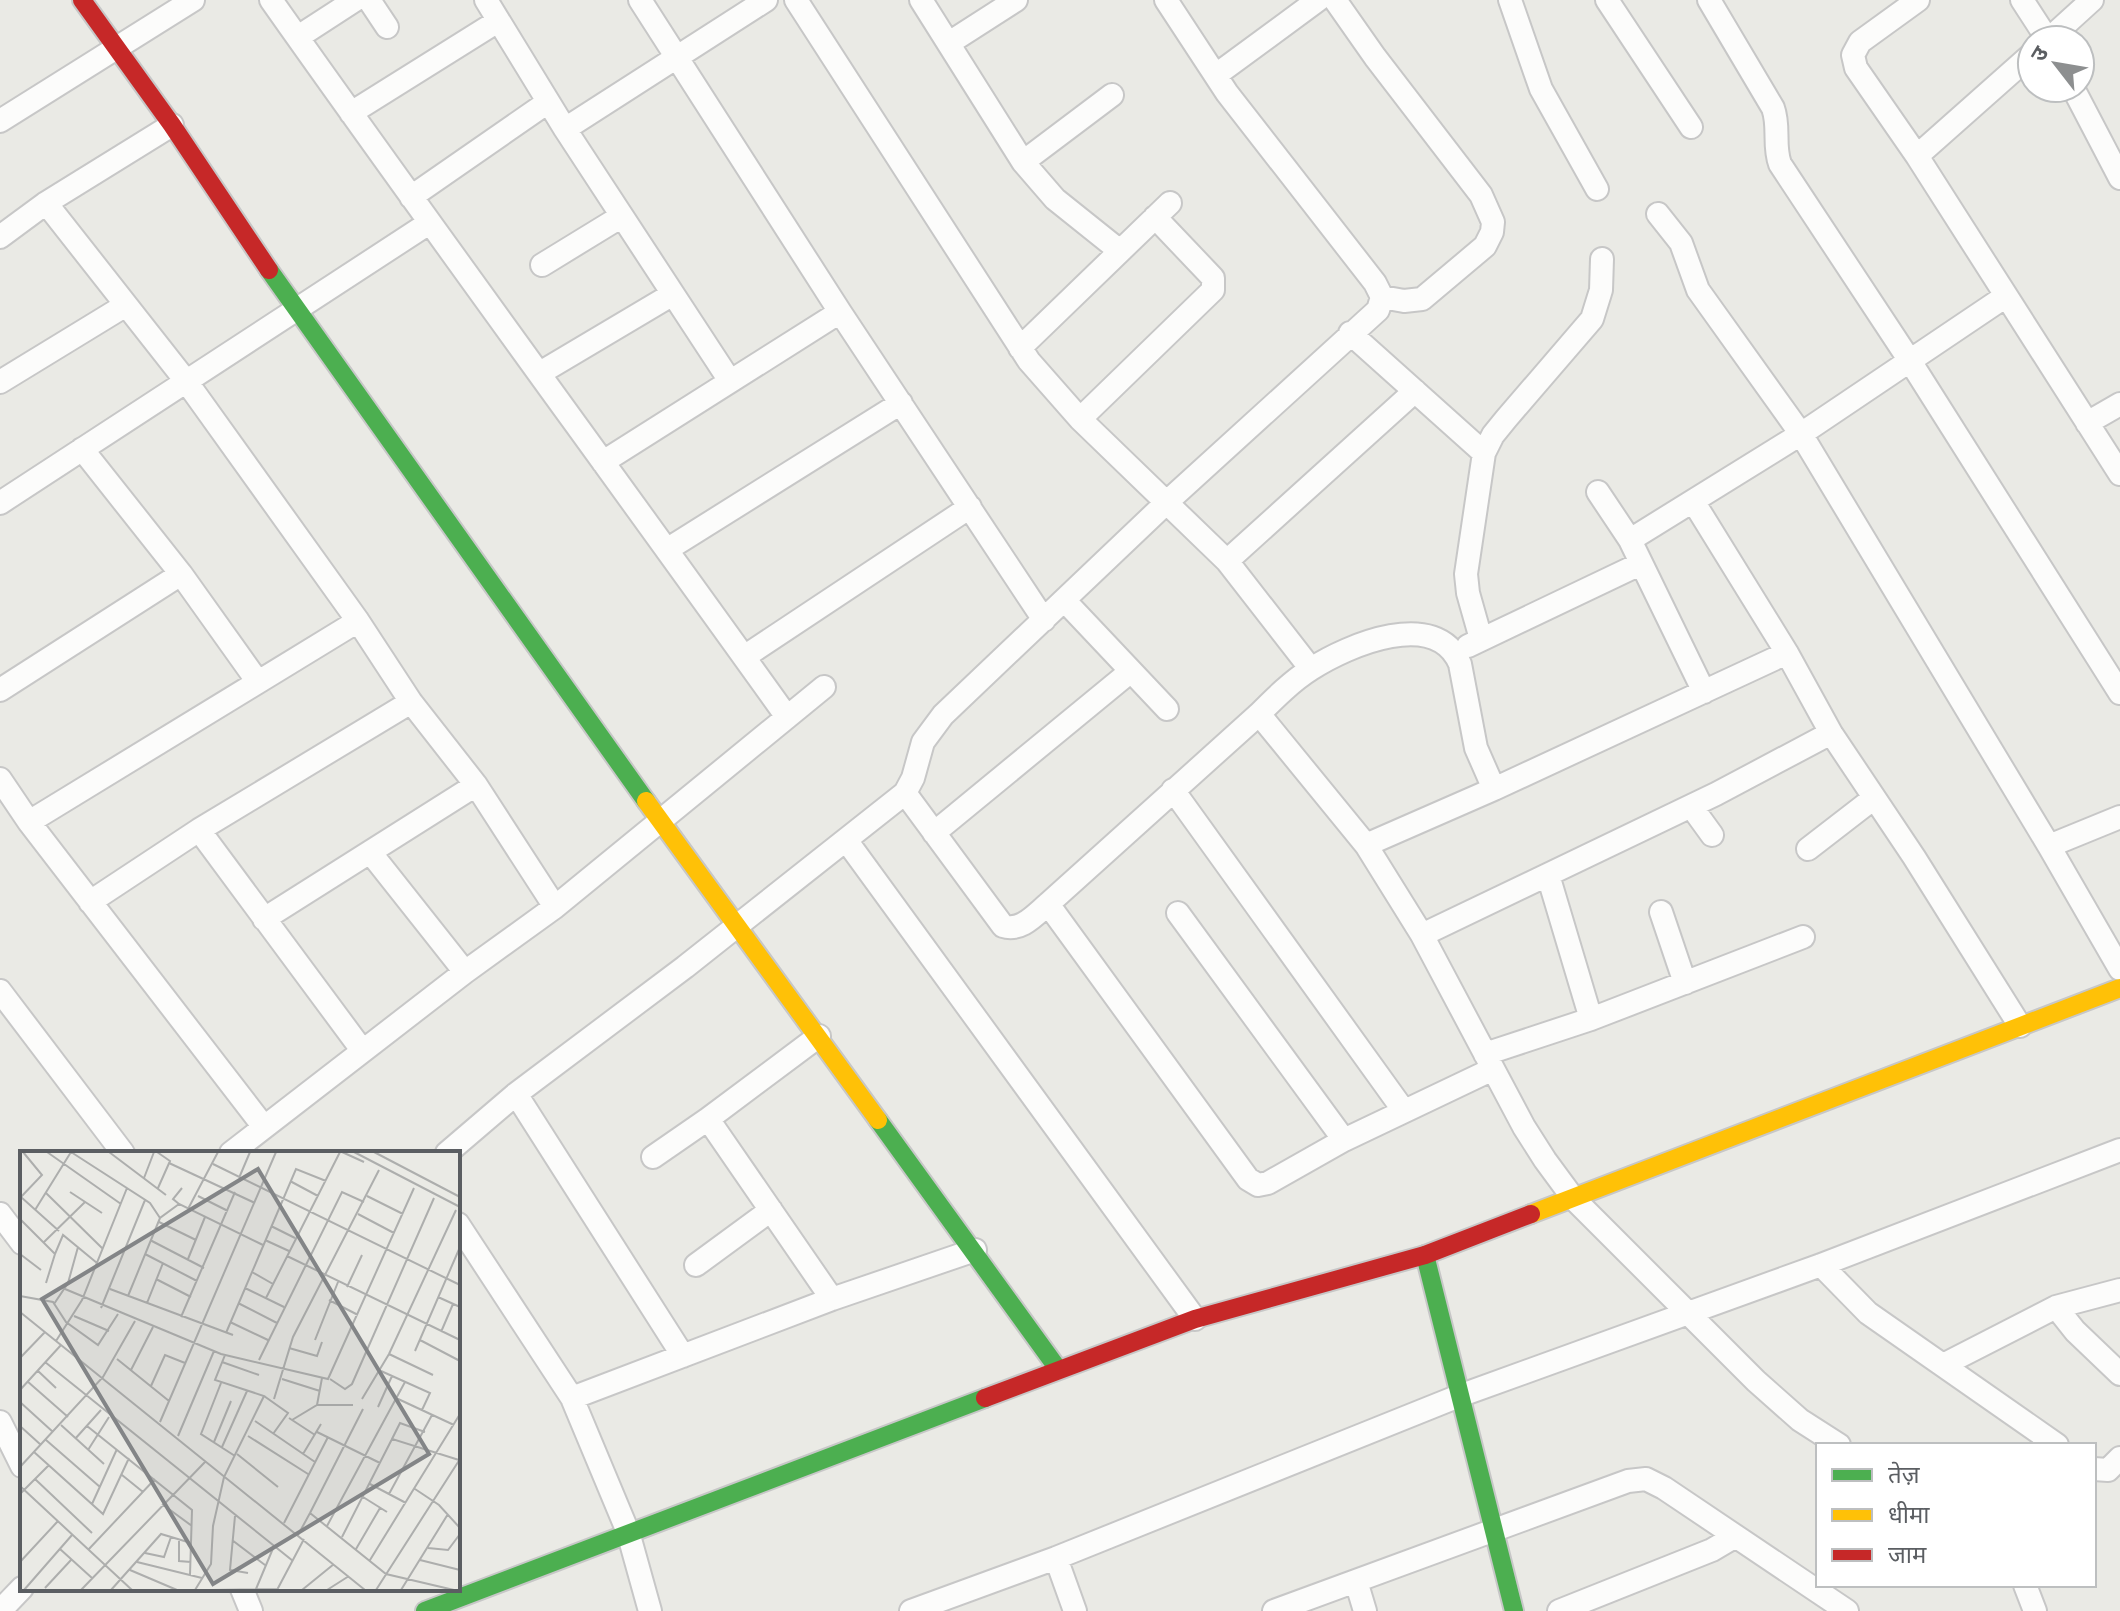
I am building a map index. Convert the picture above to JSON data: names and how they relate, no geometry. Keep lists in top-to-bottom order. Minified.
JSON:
{"legend":["तेज़","धीमा","जाम"],"north":"top left"}
